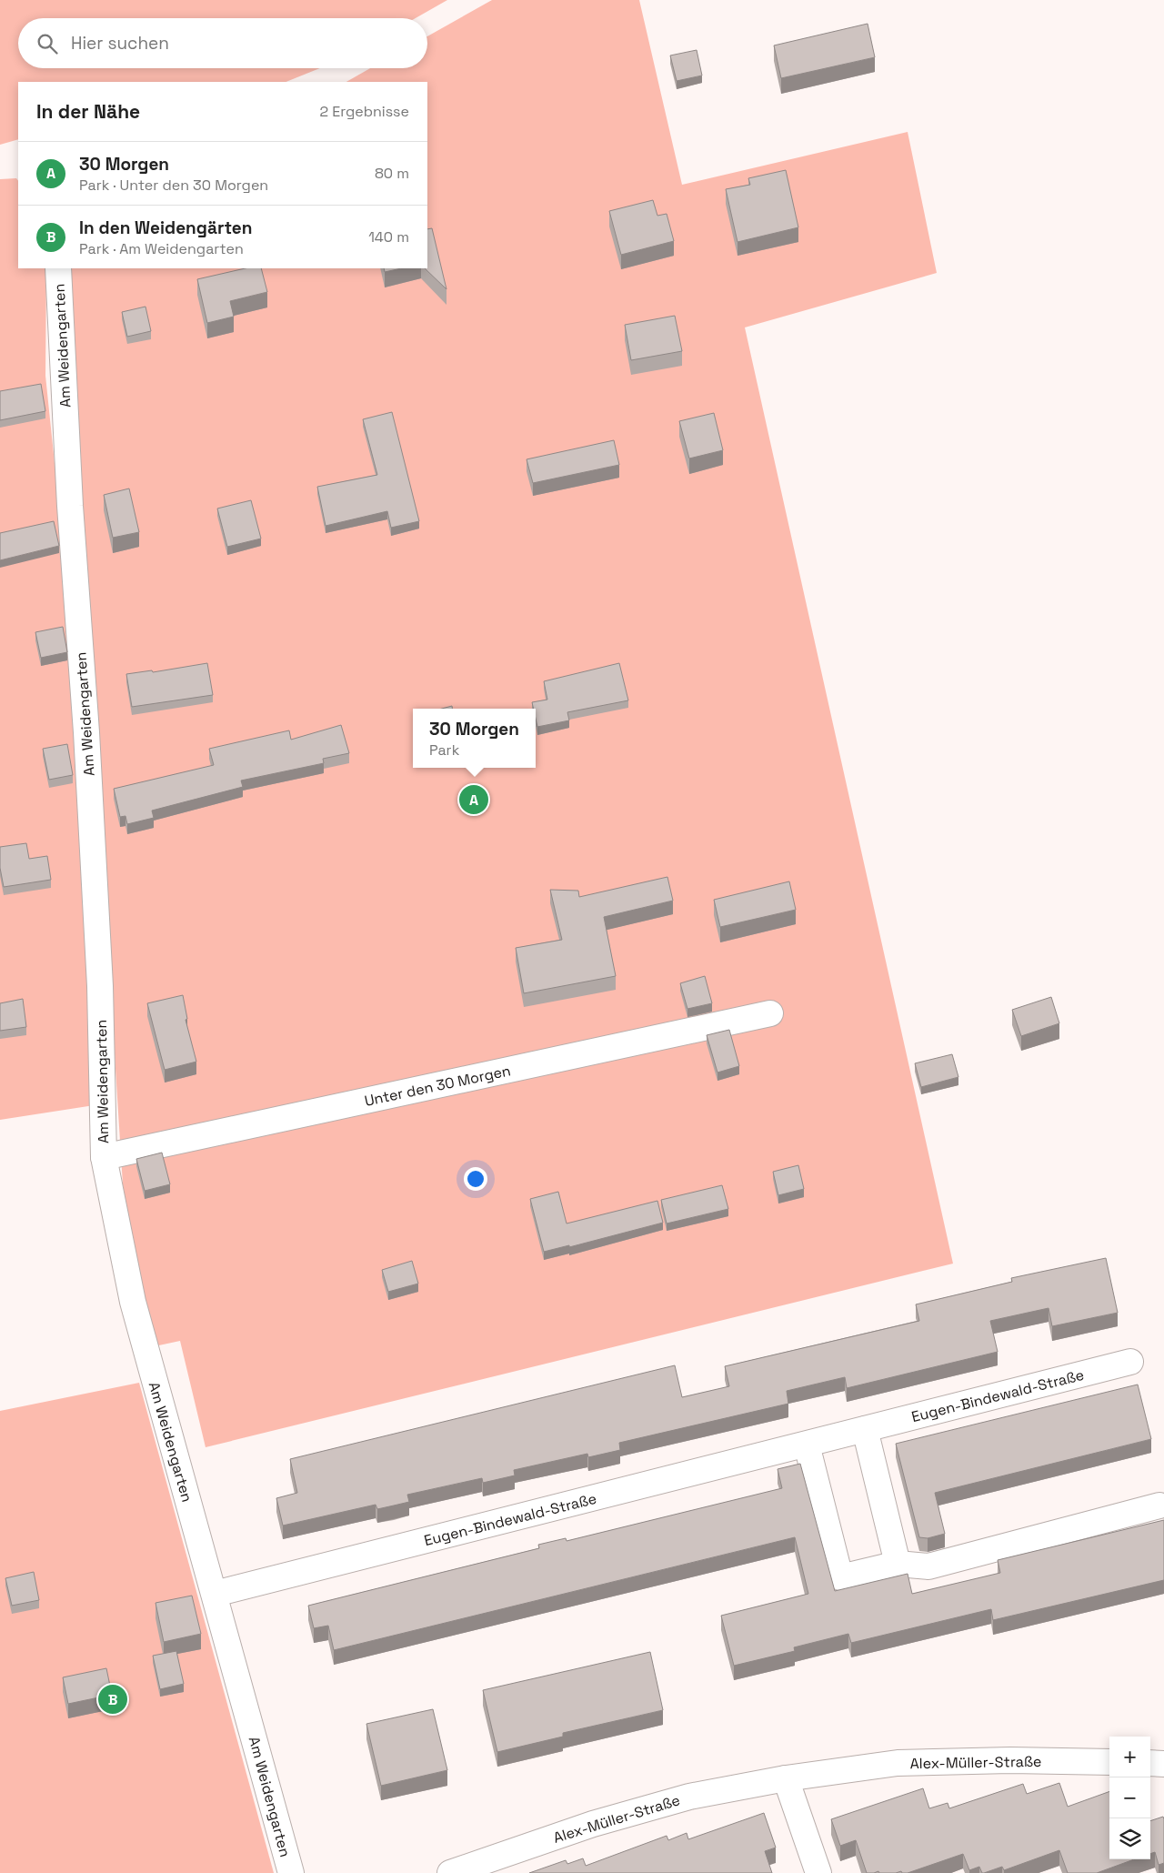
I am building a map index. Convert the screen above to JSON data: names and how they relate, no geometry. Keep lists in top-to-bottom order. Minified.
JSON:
{"streets":{"street":["Am Weidengarten","Unter den 30 Morgen","Eugen-Bindewald-Straße","Alex-Müller-Straße"]},"crossings":[["Am Weidengarten","Unter den 30 Morgen"],["Am Weidengarten","Eugen-Bindewald-Straße"]],"page":{"search":"Hier suchen","heading":["In der Nähe","2 Ergebnisse"],"list":[{"mark":"A","name":"30 Morgen","note":"Park · Unter den 30 Morgen","value":"80 m"},{"mark":"B","name":"In den Weidengärten","note":"Park · Am Weidengarten","value":"140 m"}],"popup":["30 Morgen","Park"],"pins":["A","B"],"map_buttons":["+","−"]}}
